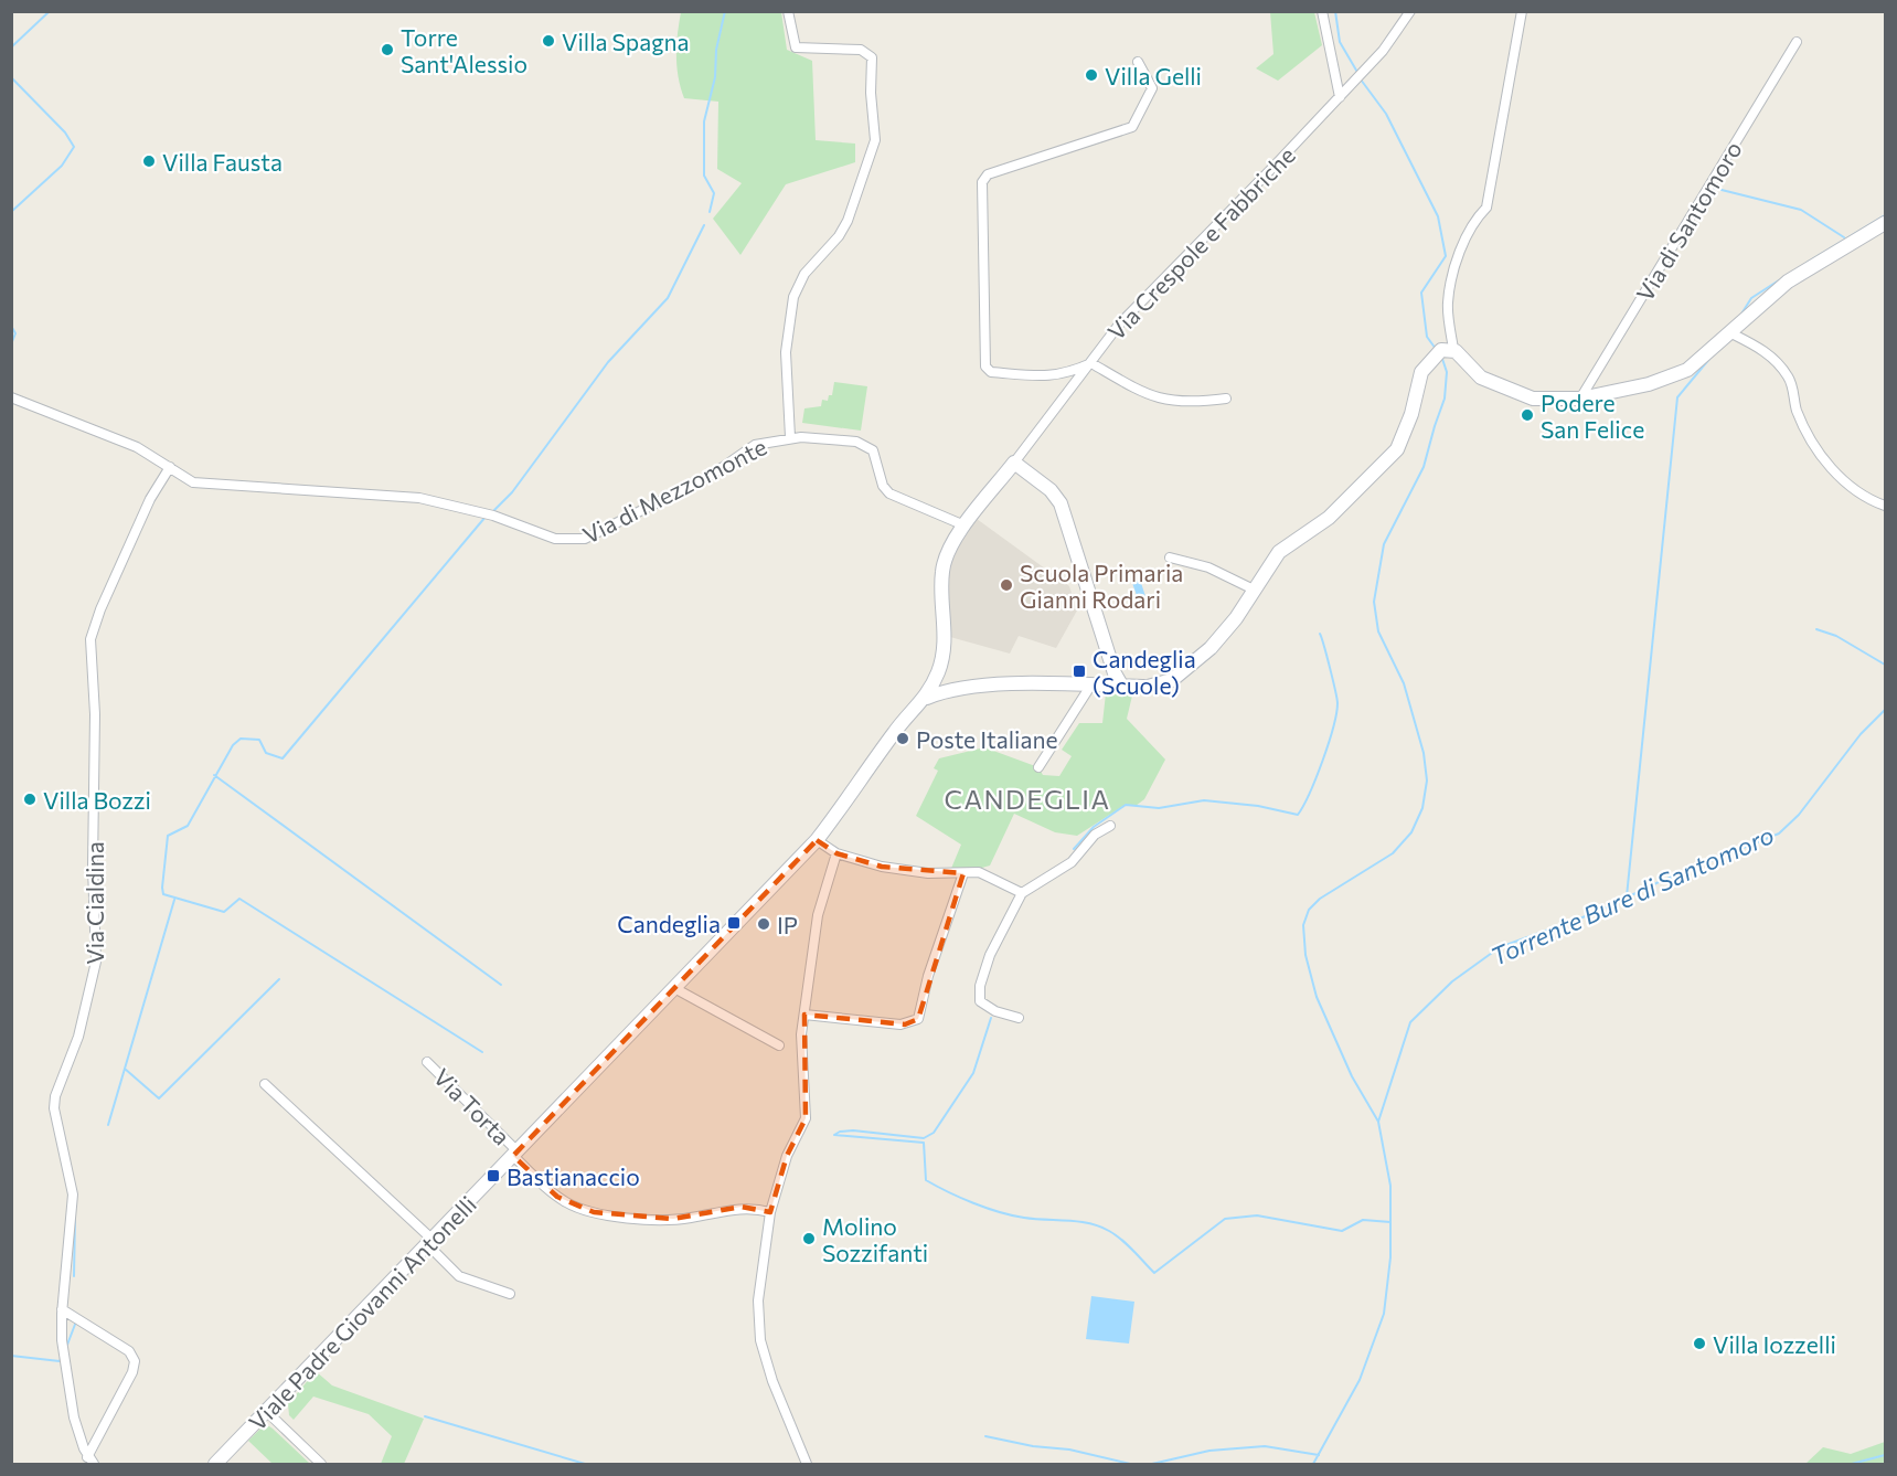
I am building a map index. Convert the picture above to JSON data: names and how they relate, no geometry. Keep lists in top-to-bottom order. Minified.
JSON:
{"streets":{"main road":["Viale Padre Giovanni Antonelli"],"street":["Via di Santomoro","Via Crespole e Fabbriche","Via di Mezzomonte","Via Cialdina","Via Torta"]},"crossings":[["Via di Mezzomonte","Via Cialdina"],["Via Torta","Viale Padre Giovanni Antonelli"]],"districts":["CANDEGLIA"],"water":["Torrente Bure di Santomoro"],"places":{"other":["Villa Spagna","Torre Sant'Alessio","Villa Gelli","Villa Fausta","Podere San Felice","Scuola Primaria Gianni Rodari","Poste Italiane","Villa Bozzi","IP","Molino Sozzifanti","Villa Iozzelli"],"transit":["Candeglia (Scuole)","Candeglia","Bastianaccio"]}}
